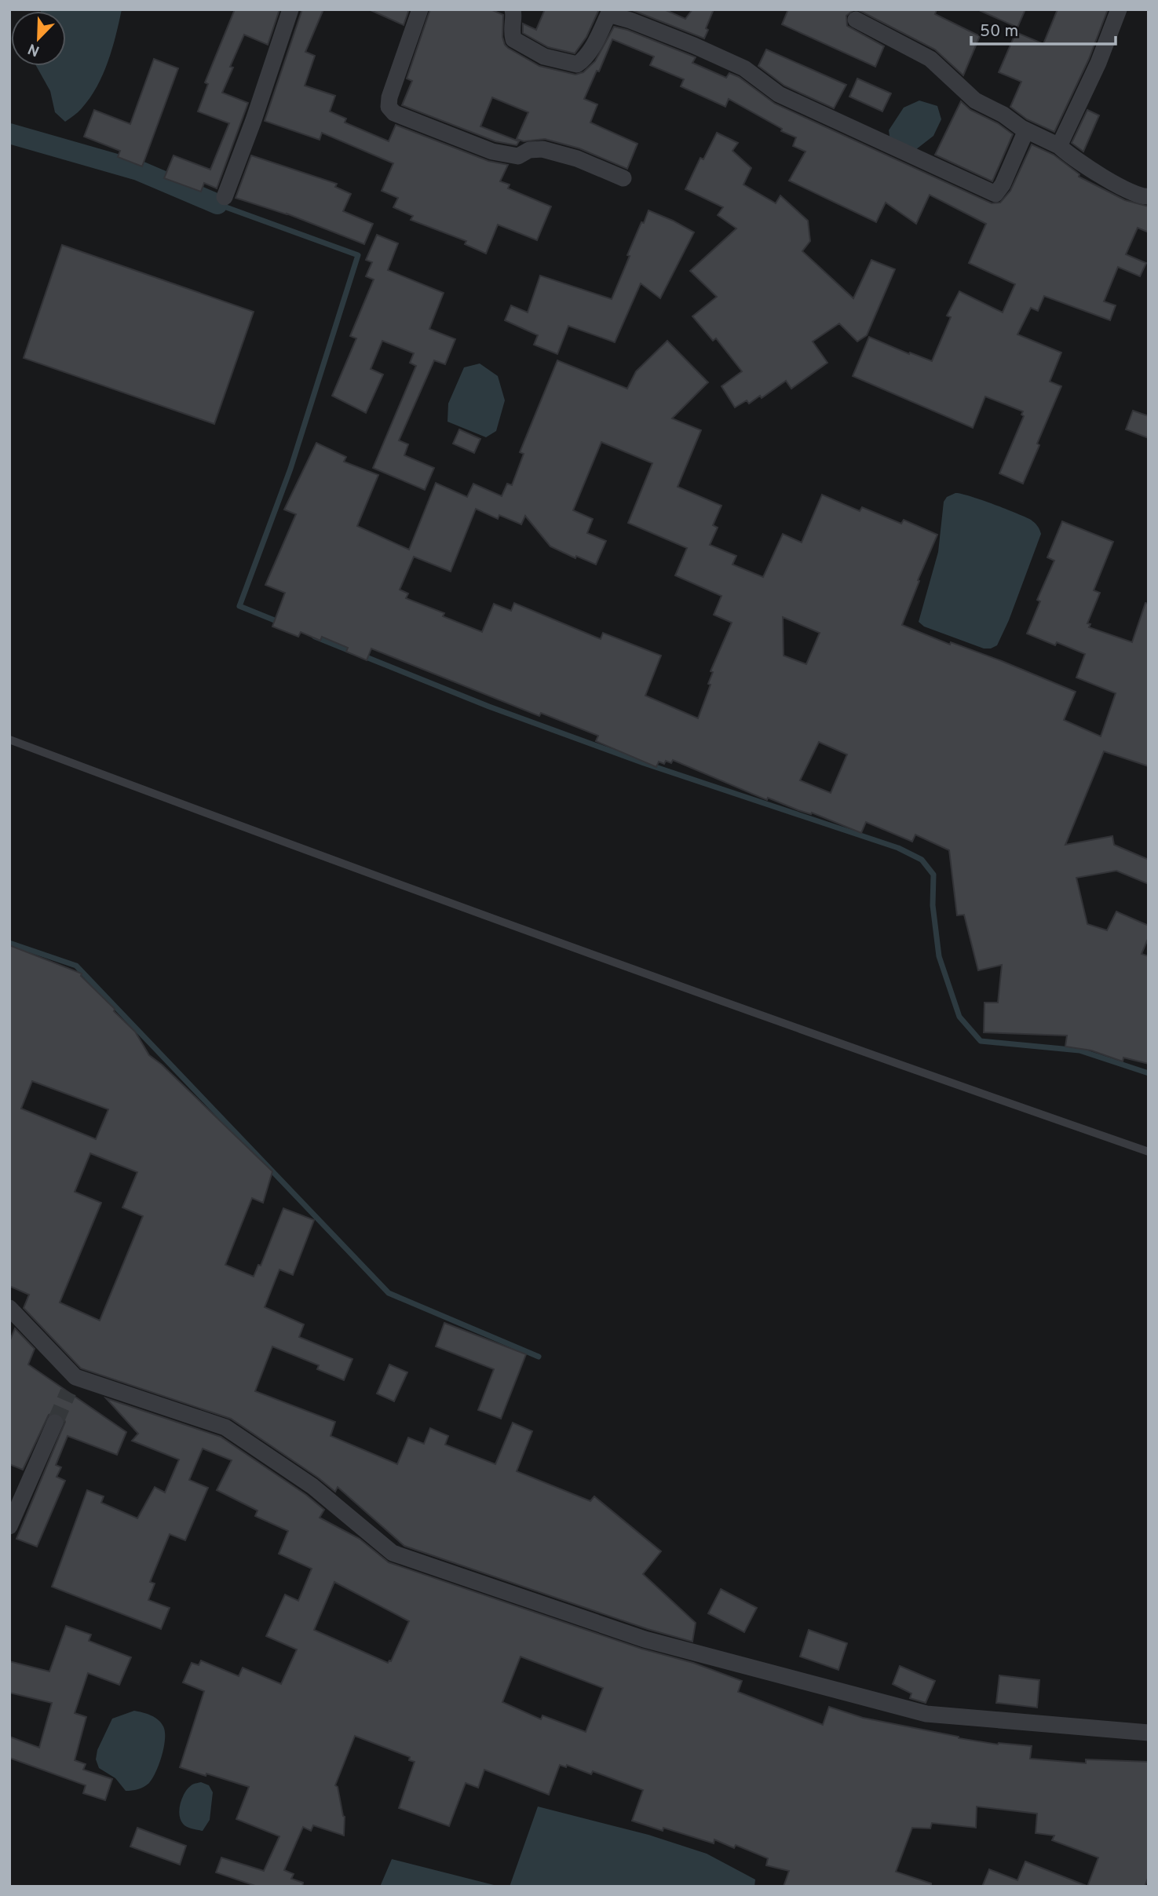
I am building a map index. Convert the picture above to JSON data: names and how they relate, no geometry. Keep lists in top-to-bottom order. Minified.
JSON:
{"scale_bar":"50 m","north":"bottom left"}
